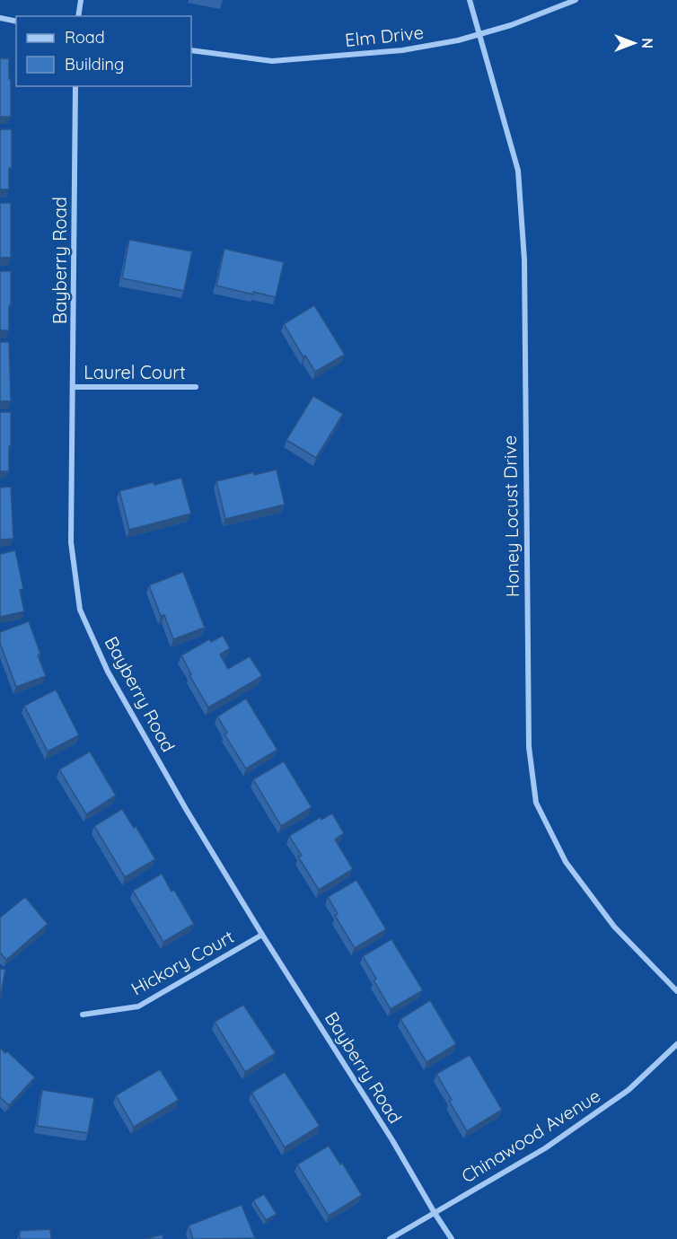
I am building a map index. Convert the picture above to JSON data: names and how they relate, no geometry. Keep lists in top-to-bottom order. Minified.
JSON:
{"streets":{"street":["Elm Drive","Bayberry Road","Laurel Court","Honey Locust Drive","Hickory Court","Chinawood Avenue"]},"crossings":[["Elm Drive","Honey Locust Drive"],["Bayberry Road","Laurel Court"],["Bayberry Road","Hickory Court"],["Bayberry Road","Chinawood Avenue"]],"legend":["Road","Building"],"north":"right"}
